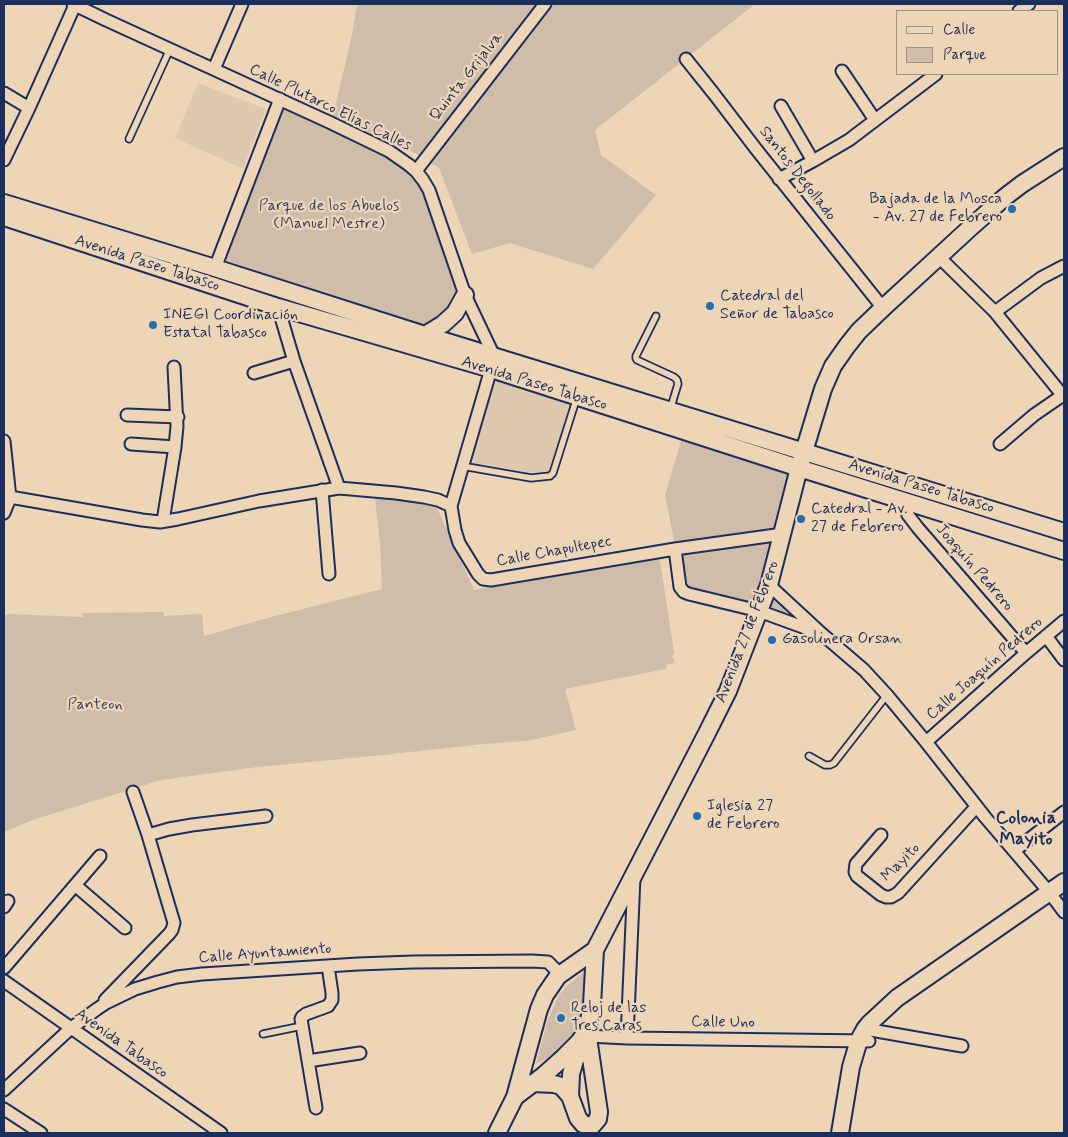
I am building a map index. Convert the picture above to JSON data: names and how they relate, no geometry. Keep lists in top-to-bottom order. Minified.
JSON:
{"streets":{"main road":["Avenida Paseo Tabasco","Avenida 27 de Febrero"],"street":["Quinta Grijalva","Calle Plutarco Elías Calles","Santos Degollado","Calle Chapultepec","Joaquín Pedrero","Calle Joaquín Pedrero","Mayito","Calle Ayuntamiento","Calle Uno","Avenida Tabasco"]},"crossings":[["Quinta Grijalva","Calle Plutarco Elías Calles"],["Calle Plutarco Elías Calles","Avenida Paseo Tabasco"],["Calle Plutarco Elías Calles","Calle Chapultepec"],["Santos Degollado","Avenida 27 de Febrero"],["Avenida Paseo Tabasco","Calle Chapultepec"],["Avenida Paseo Tabasco","Joaquín Pedrero"],["Avenida Paseo Tabasco","Avenida 27 de Febrero"],["Calle Chapultepec","Avenida 27 de Febrero"],["Joaquín Pedrero","Calle Joaquín Pedrero"],["Avenida 27 de Febrero","Calle Ayuntamiento"],["Avenida 27 de Febrero","Calle Uno"],["Calle Ayuntamiento","Avenida Tabasco"]],"districts":["Colonia Mayito"],"parks":["Parque de los Abuelos (Manuel Mestre)","Panteon"],"places":["Bajada de la Mosca - Av. 27 de Febrero","Catedral del Señor de Tabasco","INEGI Coordinación Estatal Tabasco","Catedral - Av. 27 de Febrero","Gasolinera Orsan","Iglesia 27 de Febrero","Reloj de las Tres Caras"],"legend":["Calle","Parque"]}
